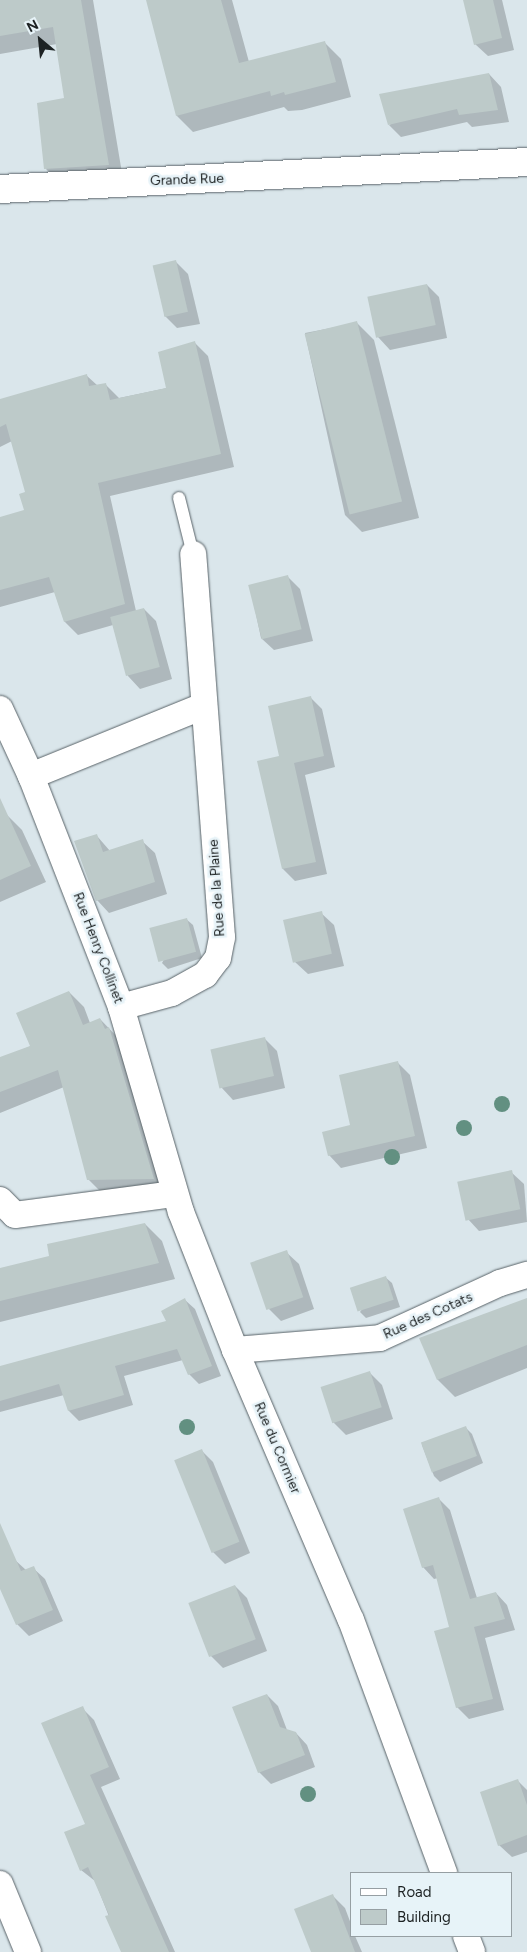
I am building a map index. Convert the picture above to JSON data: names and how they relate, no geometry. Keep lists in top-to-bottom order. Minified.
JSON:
{"streets":{"street":["Grande Rue","Rue de la Plaine","Rue Henry Collinet","Rue des Cotats","Rue du Cormier"]},"crossings":[["Rue de la Plaine","Rue Henry Collinet"],["Rue Henry Collinet","Rue du Cormier"],["Rue des Cotats","Rue du Cormier"]],"legend":["Road","Building"],"north":"top left"}
